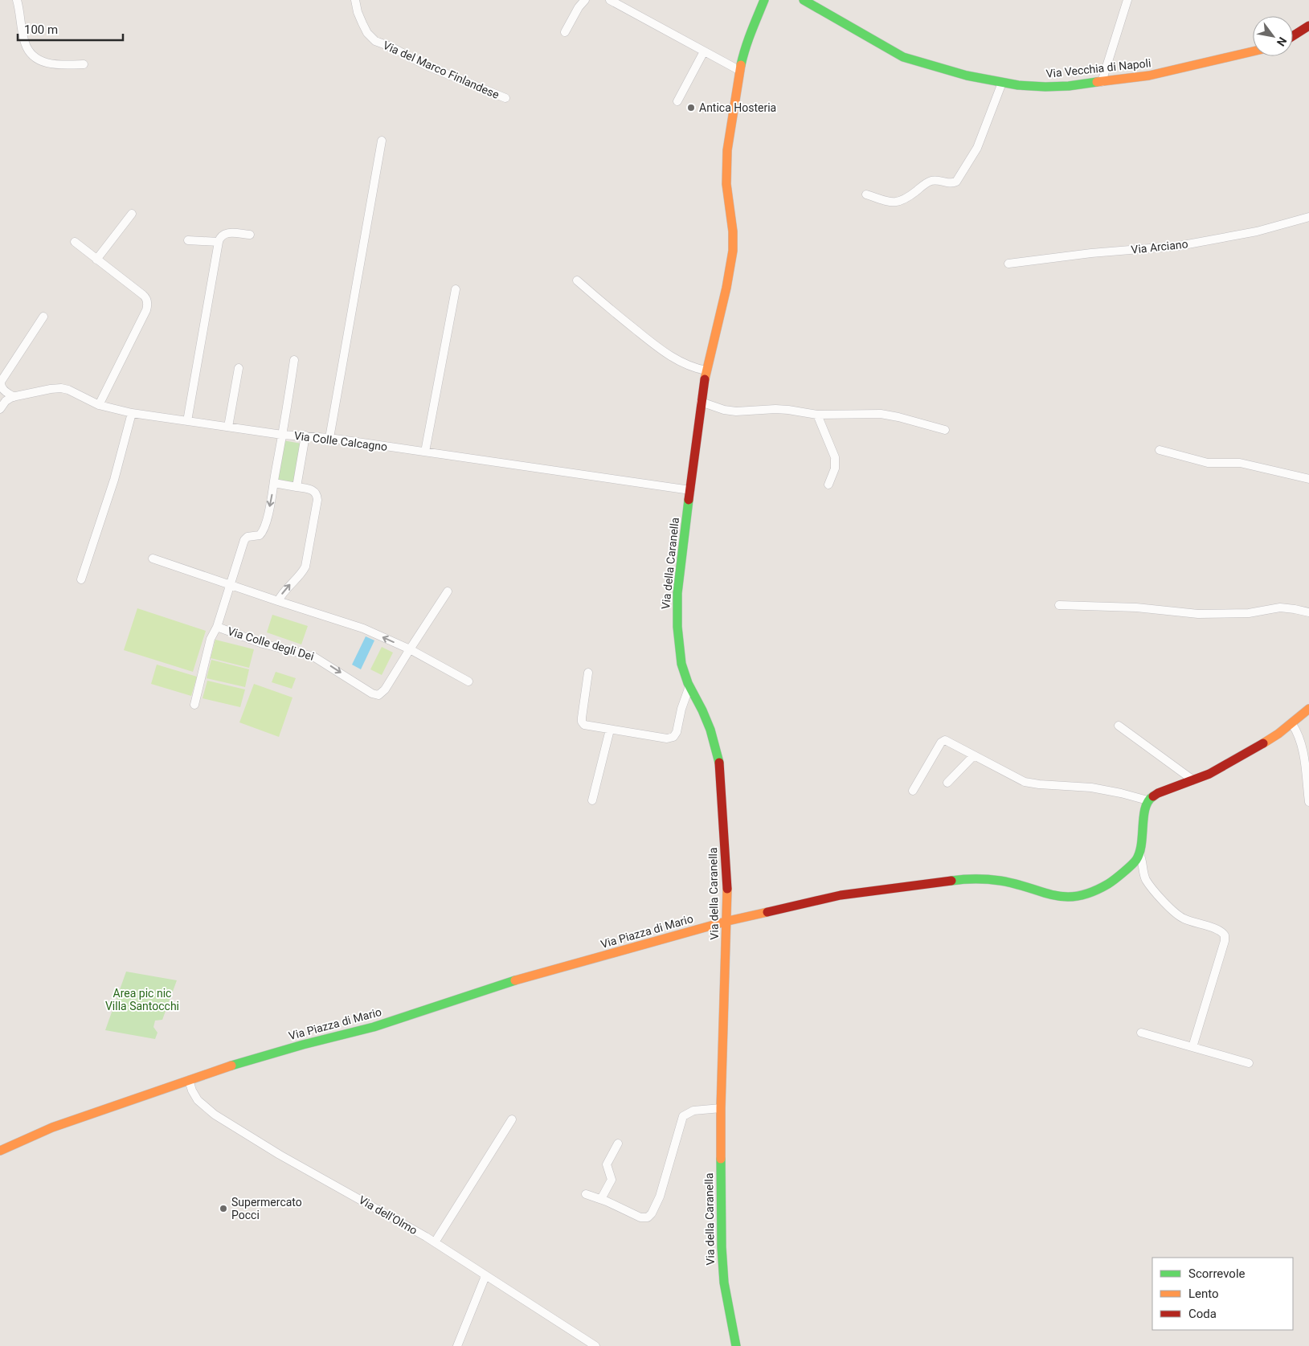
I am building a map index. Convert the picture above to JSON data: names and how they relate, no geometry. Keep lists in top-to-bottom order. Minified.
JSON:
{"streets":{"street":["Via Vecchia di Napoli","Via del Marco Finlandese","Via Arciano","Via Colle Calcagno","Via della Caranella","Via Colle degli Dei","Via Piazza di Mario","Via dell'Olmo"]},"crossings":[["Via Colle Calcagno","Via della Caranella"],["Via Colle Calcagno","Via Colle degli Dei"],["Via della Caranella","Via Piazza di Mario"],["Via Piazza di Mario","Via dell'Olmo"]],"parks":["Area pic nic Villa Santocchi"],"places":["Antica Hosteria","Supermercato Pocci"],"legend":["Scorrevole","Lento","Coda"],"scale_bar":"100 m","north":"bottom right"}
